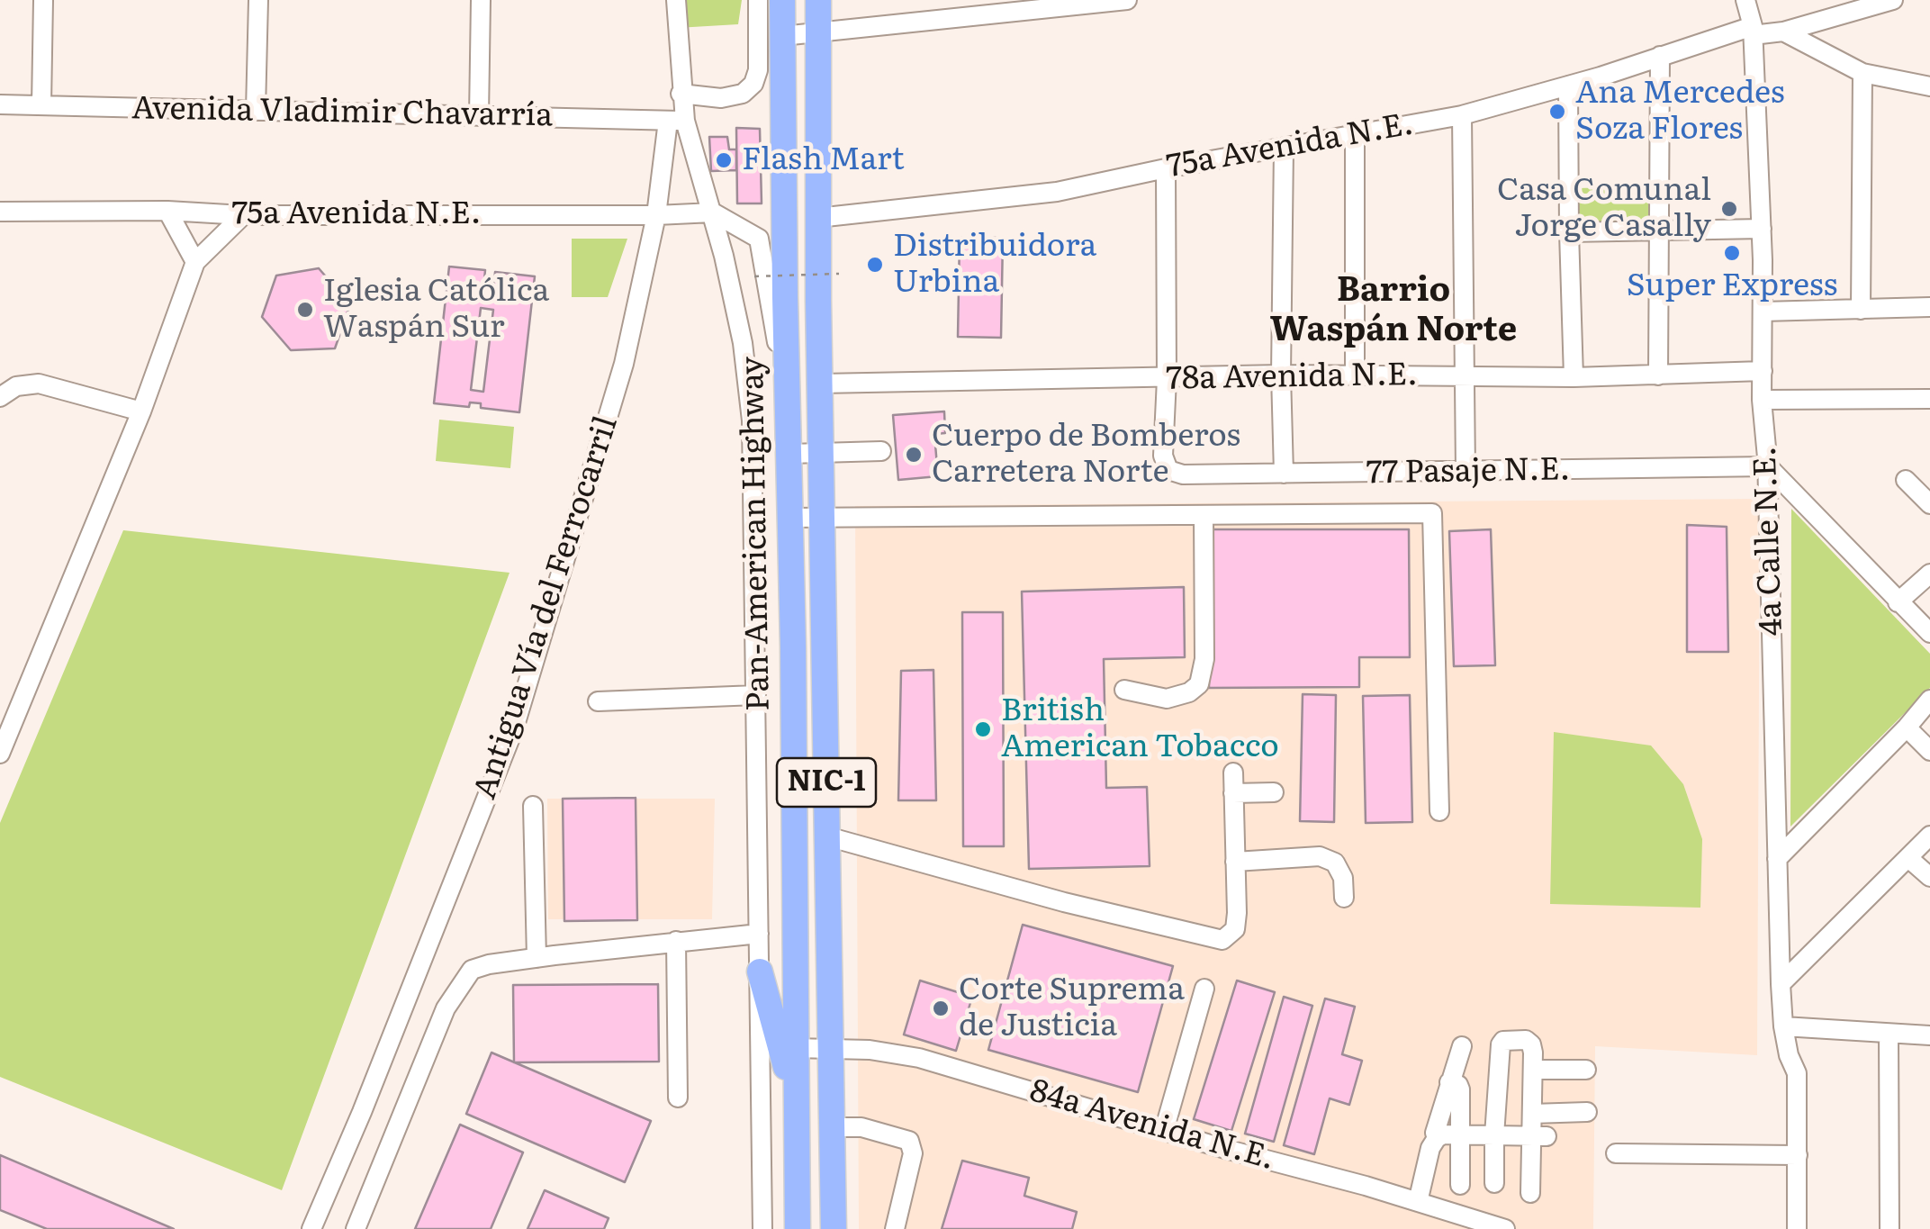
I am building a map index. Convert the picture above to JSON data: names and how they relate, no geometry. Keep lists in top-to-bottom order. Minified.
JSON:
{"streets":{"highway":["Pan-American Highway","NIC-1"],"street":["Avenida Vladimir Chavarría","75a Avenida N.E.","78a Avenida N.E.","77 Pasaje N.E.","4a Calle N.E.","Antigua Vía del Ferrocarril","84a Avenida N.E."]},"crossings":[["Avenida Vladimir Chavarría","Antigua Vía del Ferrocarril"],["75a Avenida N.E.","4a Calle N.E."],["75a Avenida N.E.","Antigua Vía del Ferrocarril"],["75a Avenida N.E.","NIC-1"],["78a Avenida N.E.","77 Pasaje N.E."],["78a Avenida N.E.","4a Calle N.E."],["78a Avenida N.E.","NIC-1"],["77 Pasaje N.E.","4a Calle N.E."],["Pan-American Highway","84a Avenida N.E."],["NIC-1","84a Avenida N.E."]],"districts":["Barrio Waspán Norte"],"places":["Ana Mercedes Soza Flores","Flash Mart","Casa Comunal Jorge Casally","Super Express","Distribuidora Urbina","Iglesia Católica Waspán Sur","Cuerpo de Bomberos Carretera Norte","British American Tobacco","Corte Suprema de Justicia"]}
